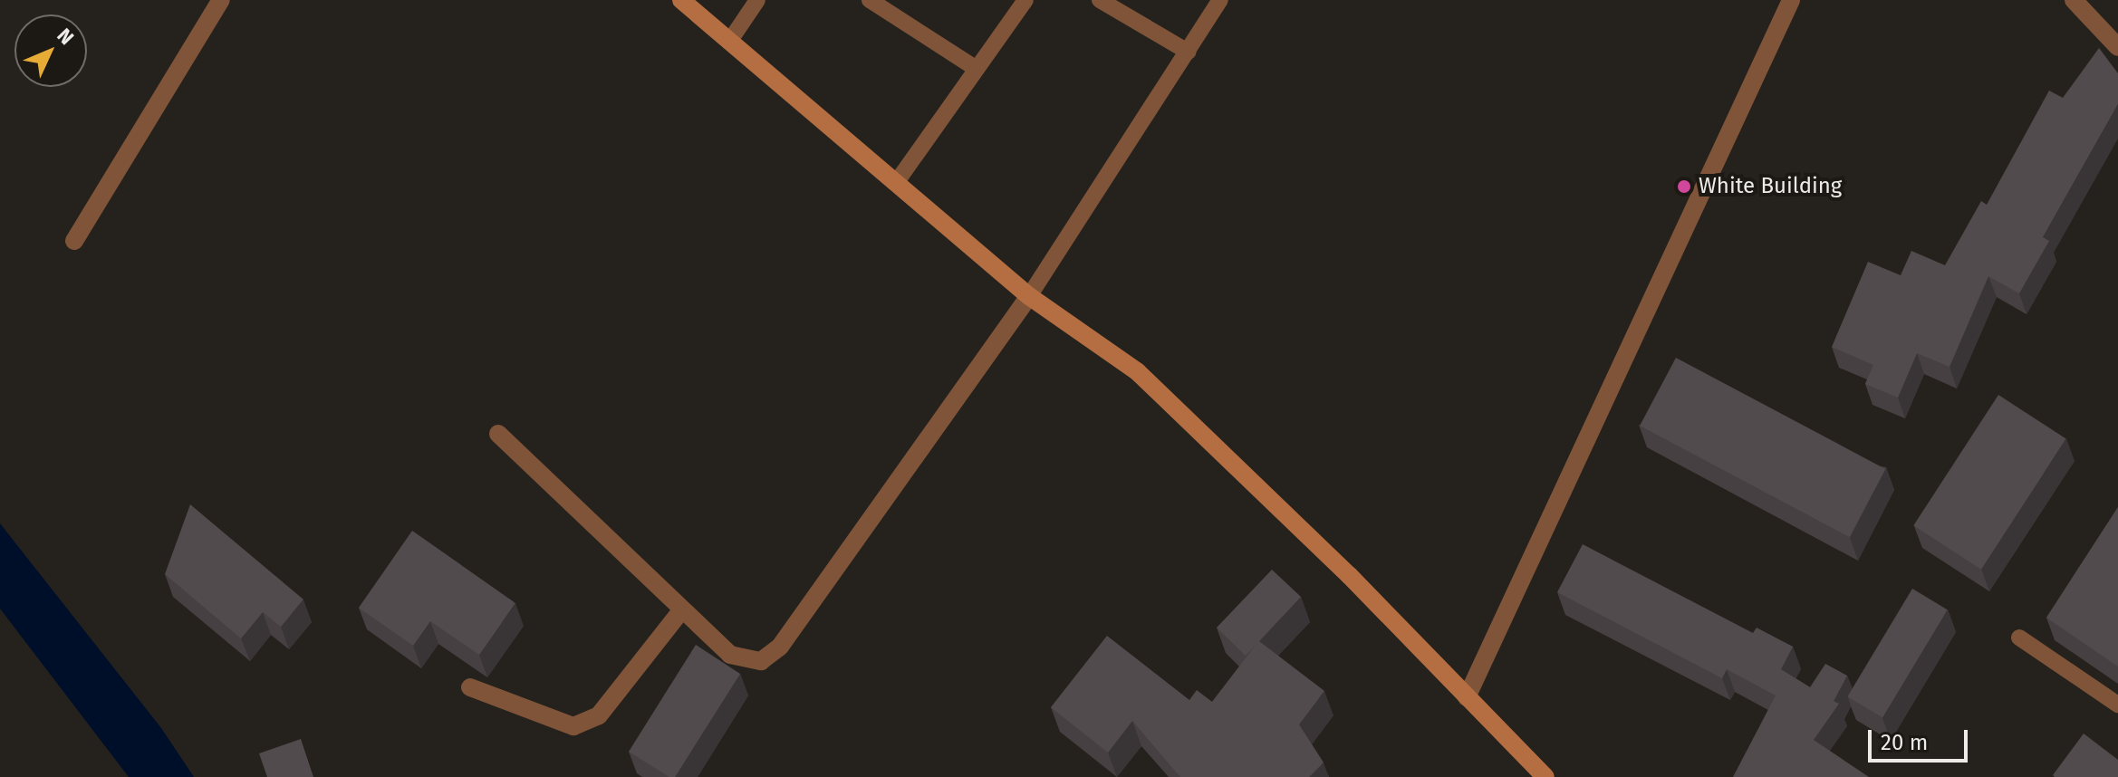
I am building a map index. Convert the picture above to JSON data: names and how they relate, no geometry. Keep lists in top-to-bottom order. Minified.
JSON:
{"places":["White Building"],"scale_bar":"20 m","north":"top right"}
